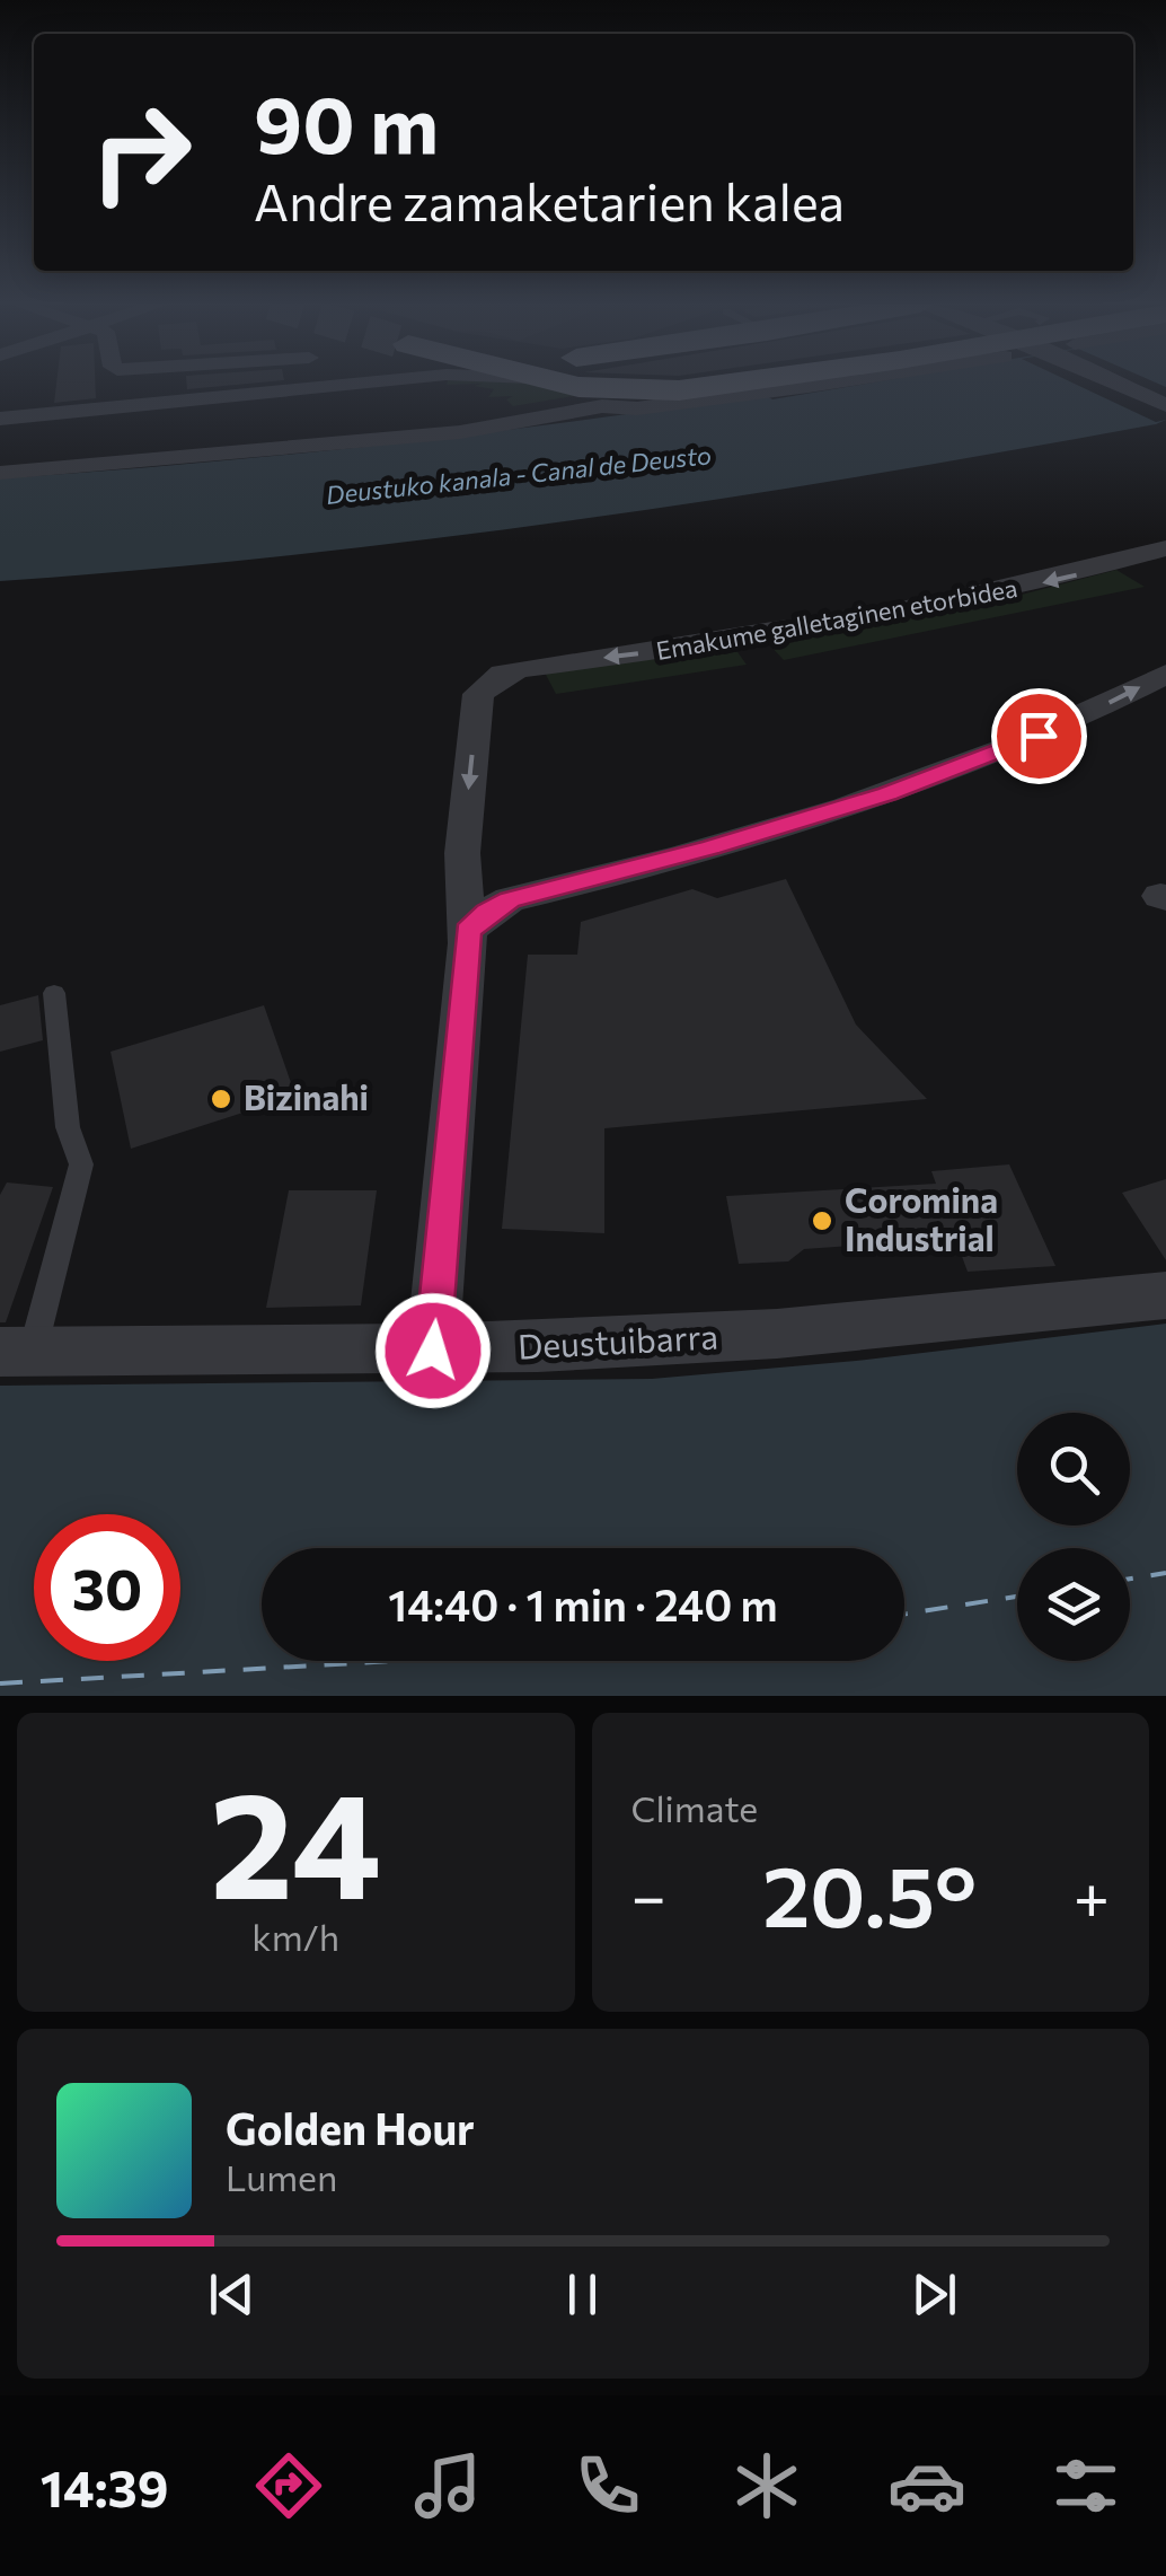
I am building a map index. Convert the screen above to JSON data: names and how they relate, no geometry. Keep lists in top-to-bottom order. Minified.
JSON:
{"streets":{"street":["Emakume galletaginen etorbidea","Deustuibarra"]},"water":["Deustuko kanala - Canal de Deusto"],"places":["Bizinahi","Coromina Industrial"],"page":{"turn":["90 m","Andre zamaketarien kalea"],"limit":"30","trip":"14:40 · 1 min · 240 m","tile":[["24","km/h"],"Climate"],"heat":["−","20.5°","+"],"song":["Golden Hour","Lumen"],"tabs":"14:39"}}
